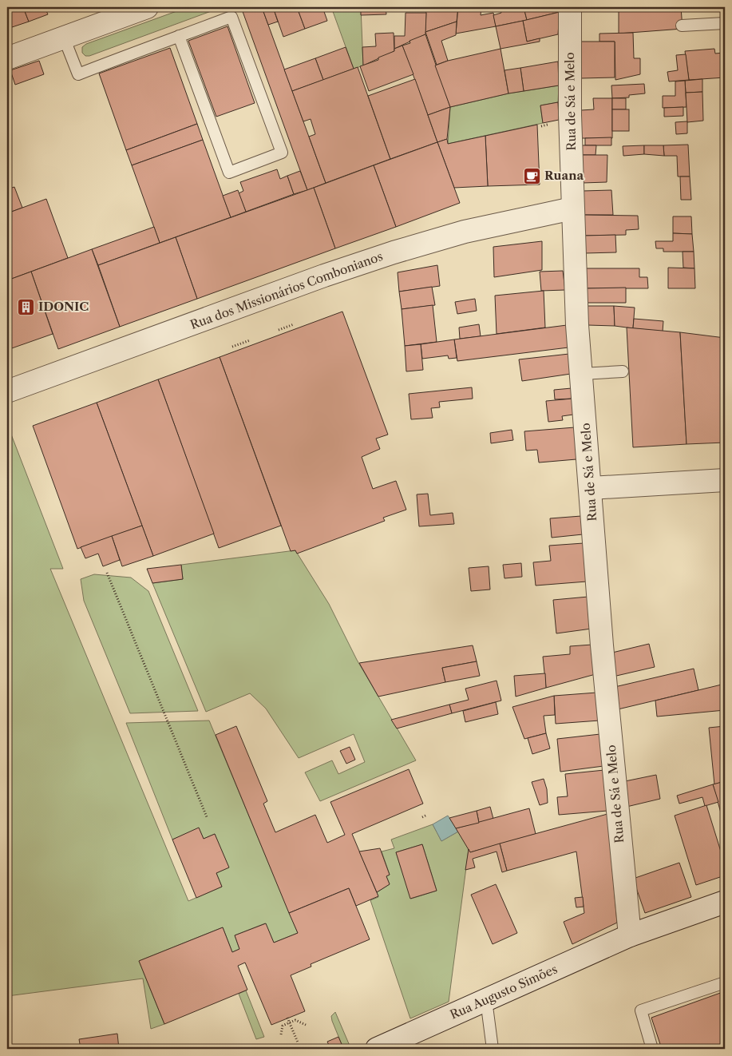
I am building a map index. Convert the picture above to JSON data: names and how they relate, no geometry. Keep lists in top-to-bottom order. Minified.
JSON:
{"streets":{"street":["Rua de Sá e Melo","Rua dos Missionários Combonianos","Rua Augusto Simões"]},"crossings":[["Rua de Sá e Melo","Rua dos Missionários Combonianos"],["Rua de Sá e Melo","Rua Augusto Simões"]],"places":{"cafe":["Ruana"],"building":["IDONIC"]}}
